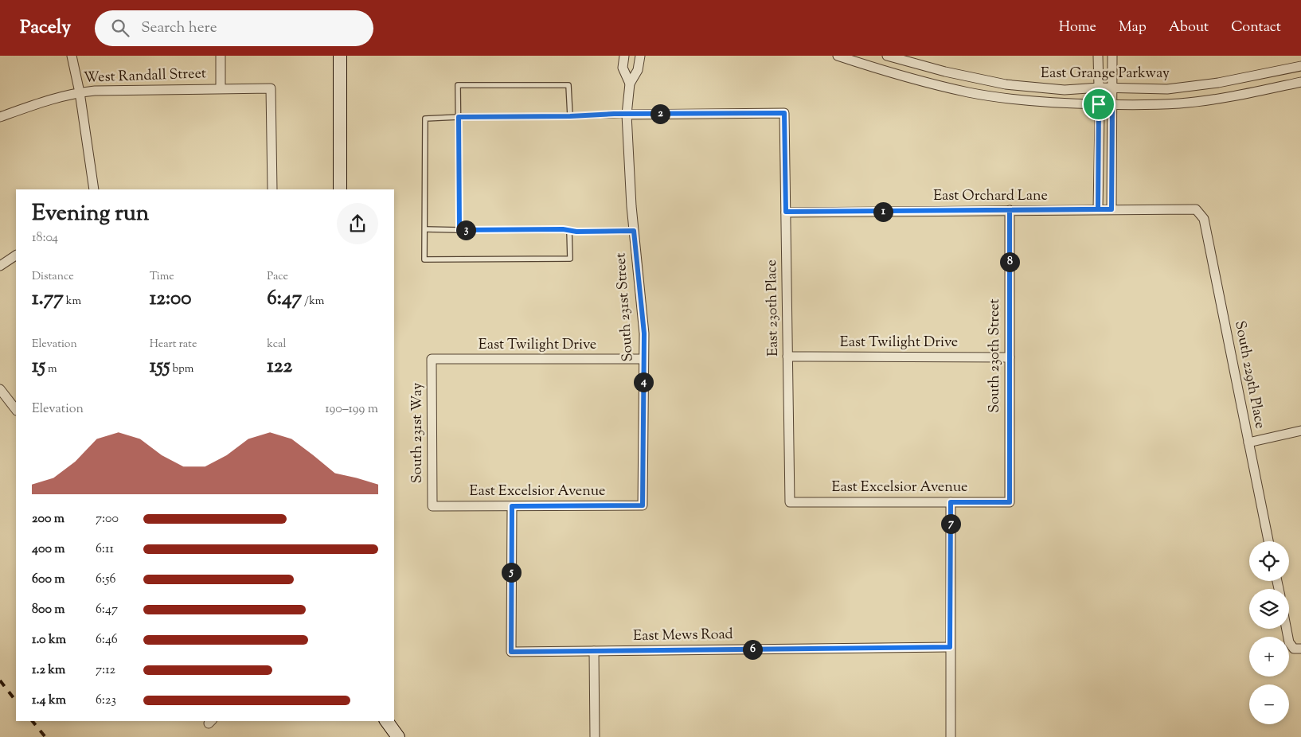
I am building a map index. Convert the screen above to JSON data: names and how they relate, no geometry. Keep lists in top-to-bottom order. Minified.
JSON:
{"streets":{"street":["East Grange Parkway","West Randall Street","East Orchard Lane","South 231st Street","East 230th Place","East Twilight Drive","South 230th Street","South 229th Place","South 231st Way","East Excelsior Avenue","East Mews Road"]},"crossings":[["East Orchard Lane","East 230th Place"],["East Orchard Lane","South 230th Street"],["East Orchard Lane","South 229th Place"],["South 231st Street","East 230th Place"],["South 231st Street","East Twilight Drive"],["South 231st Street","East Excelsior Avenue"],["East 230th Place","East Twilight Drive"],["East 230th Place","East Excelsior Avenue"],["East Twilight Drive","South 230th Street"],["East Twilight Drive","South 231st Way"],["South 230th Street","East Excelsior Avenue"],["South 231st Way","East Excelsior Avenue"],["East Excelsior Avenue","East Mews Road"]],"page":{"header":"Pacely","search":"Search here","nav":["Home","Map","About","Contact"],"pins":["2","1","3","8","4","7","5","6"],"heading":["Evening run","18:04"],"stats":[["Distance","1.77 km"],["Time","12:00"],["Pace","6:47 /km"],["Elevation","15 m"],["Heart rate","155 bpm"],["kcal","122"]],"chart":["Elevation","190–199 m"],"list":[{"name":"200 m","note":"7:00"},{"name":"400 m","note":"6:11"},{"name":"600 m","note":"6:56"},{"name":"800 m","note":"6:47"},{"name":"1.0 km","note":"6:46"},{"name":"1.2 km","note":"7:12"},{"name":"1.4 km","note":"6:23"}],"map_buttons":["+","−"]}}
